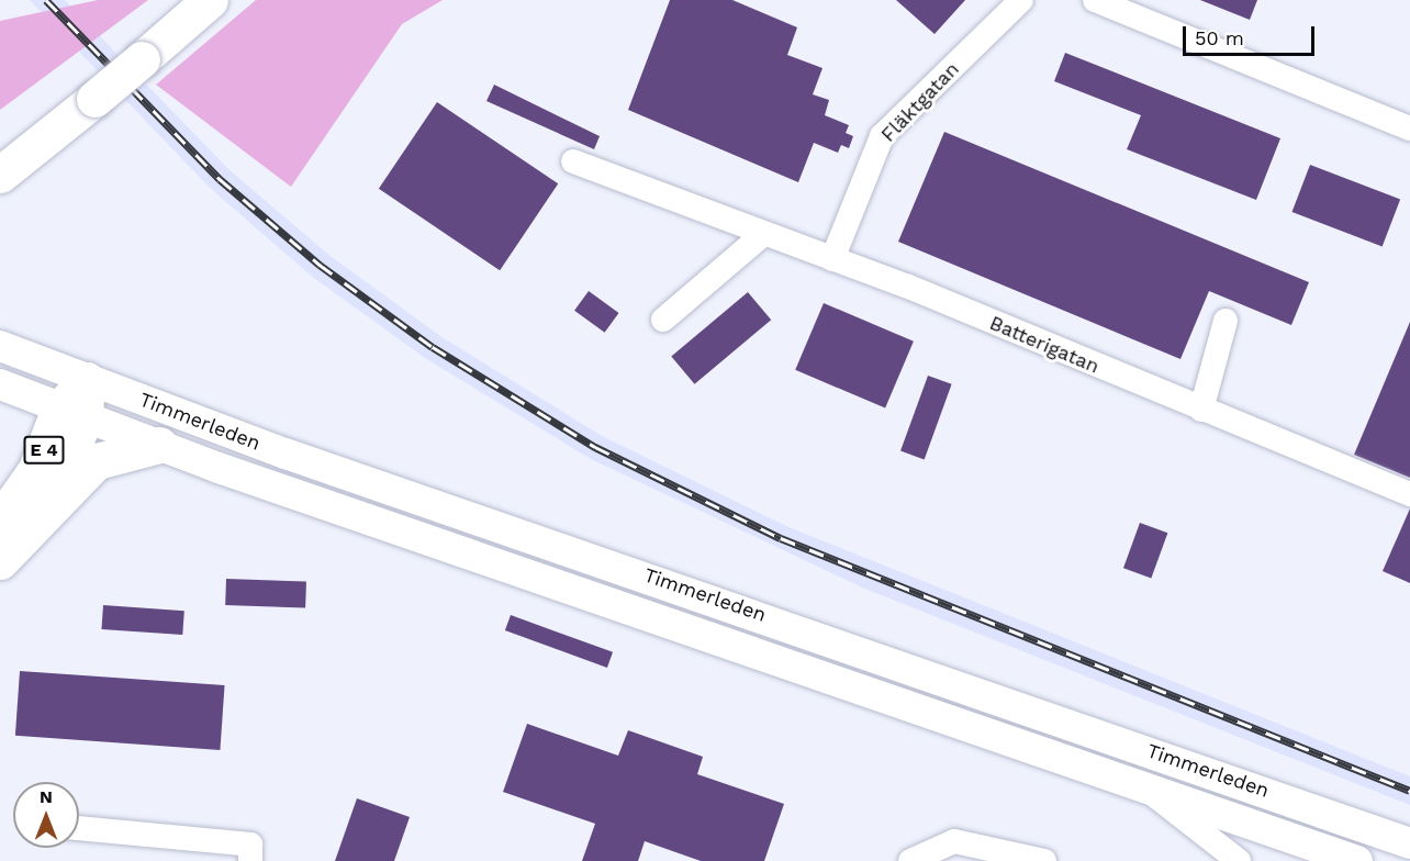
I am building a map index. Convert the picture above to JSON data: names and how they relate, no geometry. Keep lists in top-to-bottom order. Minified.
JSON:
{"streets":{"highway":["E 4"],"main road":["Timmerleden"],"street":["Fläktgatan","Batterigatan"]},"crossings":[["Fläktgatan","Batterigatan"],["Timmerleden","E 4"]],"scale_bar":"50 m","north":"top"}
